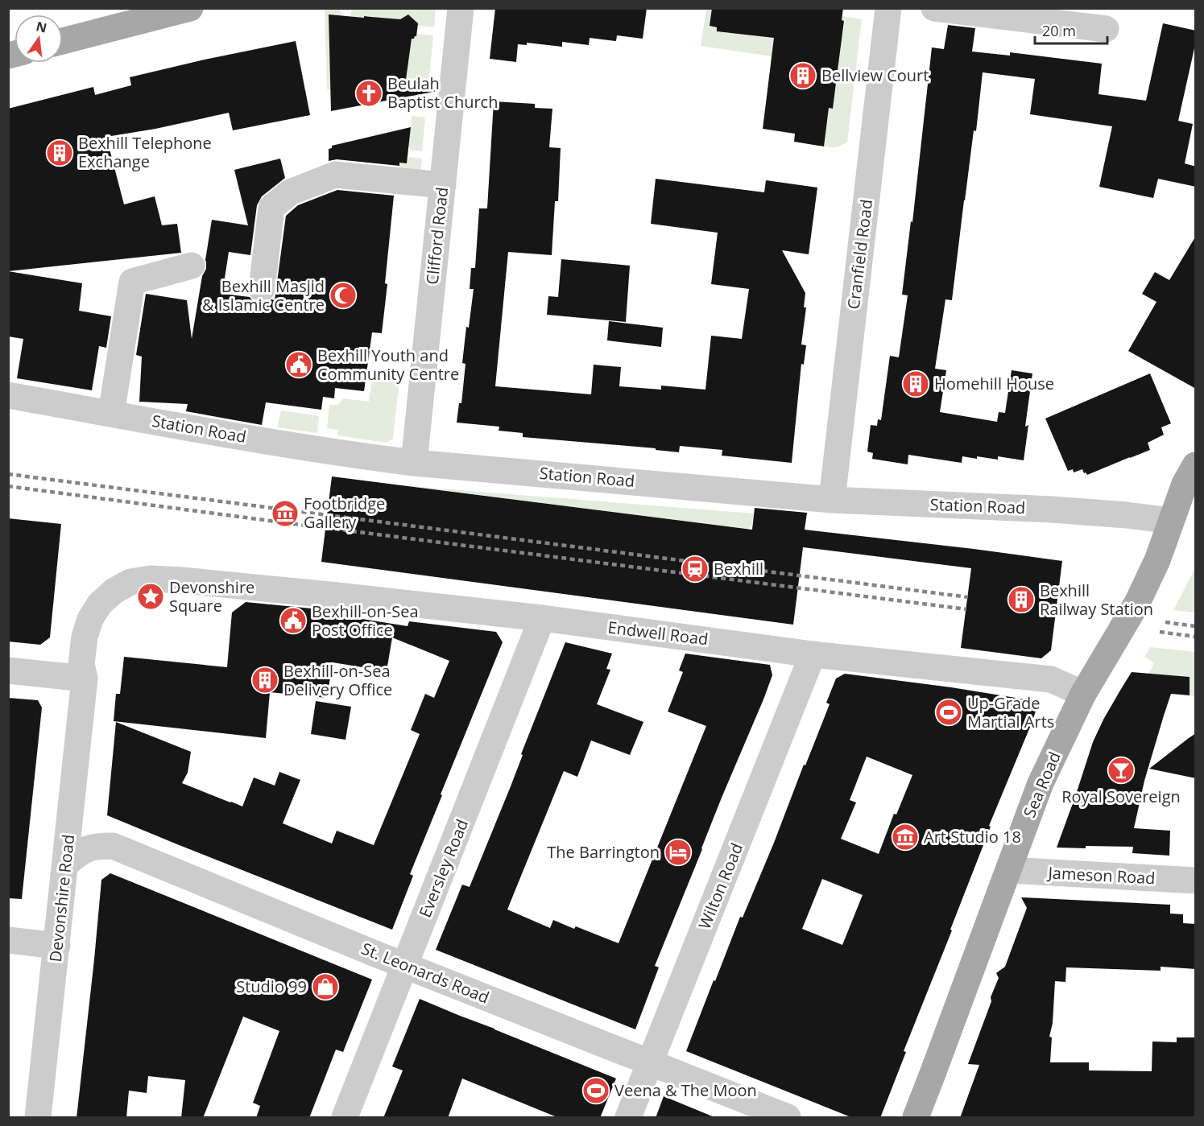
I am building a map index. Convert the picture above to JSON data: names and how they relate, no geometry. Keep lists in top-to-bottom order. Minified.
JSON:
{"streets":{"main road":["Sea Road"],"street":["Clifford Road","Cranfield Road","Station Road","Endwell Road","Eversley Road","Jameson Road","Wilton Road","Devonshire Road","St. Leonards Road"]},"crossings":[["Clifford Road","Station Road"],["Cranfield Road","Station Road"],["Station Road","Sea Road"],["Endwell Road","Sea Road"],["Endwell Road","Eversley Road"],["Endwell Road","Wilton Road"],["Endwell Road","Devonshire Road"],["Sea Road","Jameson Road"],["Eversley Road","St. Leonards Road"],["Wilton Road","St. Leonards Road"],["Devonshire Road","St. Leonards Road"]],"places":{"building":["Bellview Court","Bexhill Telephone Exchange","Homehill House","Bexhill Railway Station","Bexhill-on-Sea Delivery Office"],"church":["Beulah Baptist Church"],"mosque":["Bexhill Masjid & Islamic Centre"],"public building":["Bexhill Youth and Community Centre","Bexhill-on-Sea Post Office"],"museum":["Footbridge Gallery","Art Studio 18"],"station":["Bexhill"],"place":["Devonshire Square"],"sports":["Up-Grade Martial Arts","Veena & The Moon"],"bar":["Royal Sovereign"],"hotel":["The Barrington"],"shop":["Studio 99"]},"scale_bar":"20 m","north":"top"}
